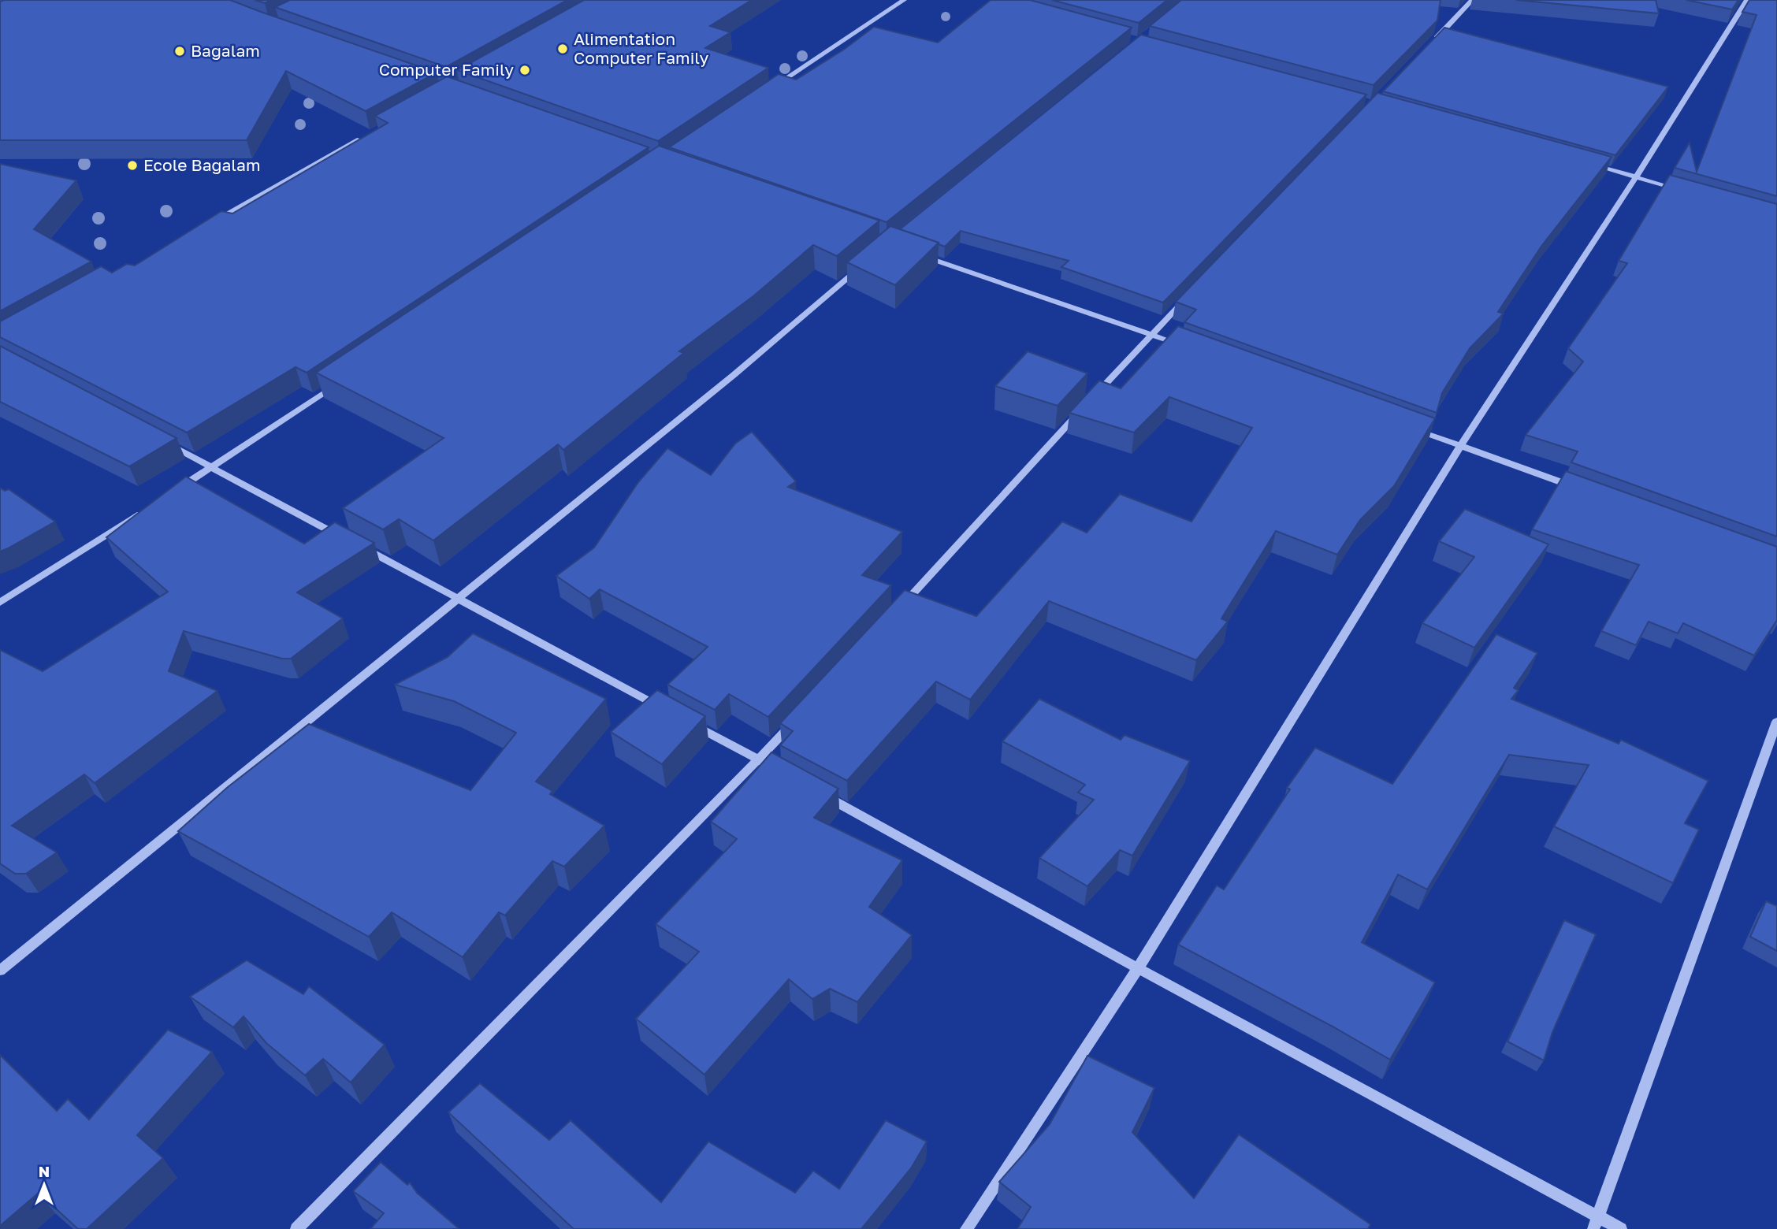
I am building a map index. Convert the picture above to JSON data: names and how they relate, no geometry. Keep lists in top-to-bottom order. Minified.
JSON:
{"places":["Alimentation Computer Family","Bagalam","Computer Family","Ecole Bagalam"],"north":"top"}
